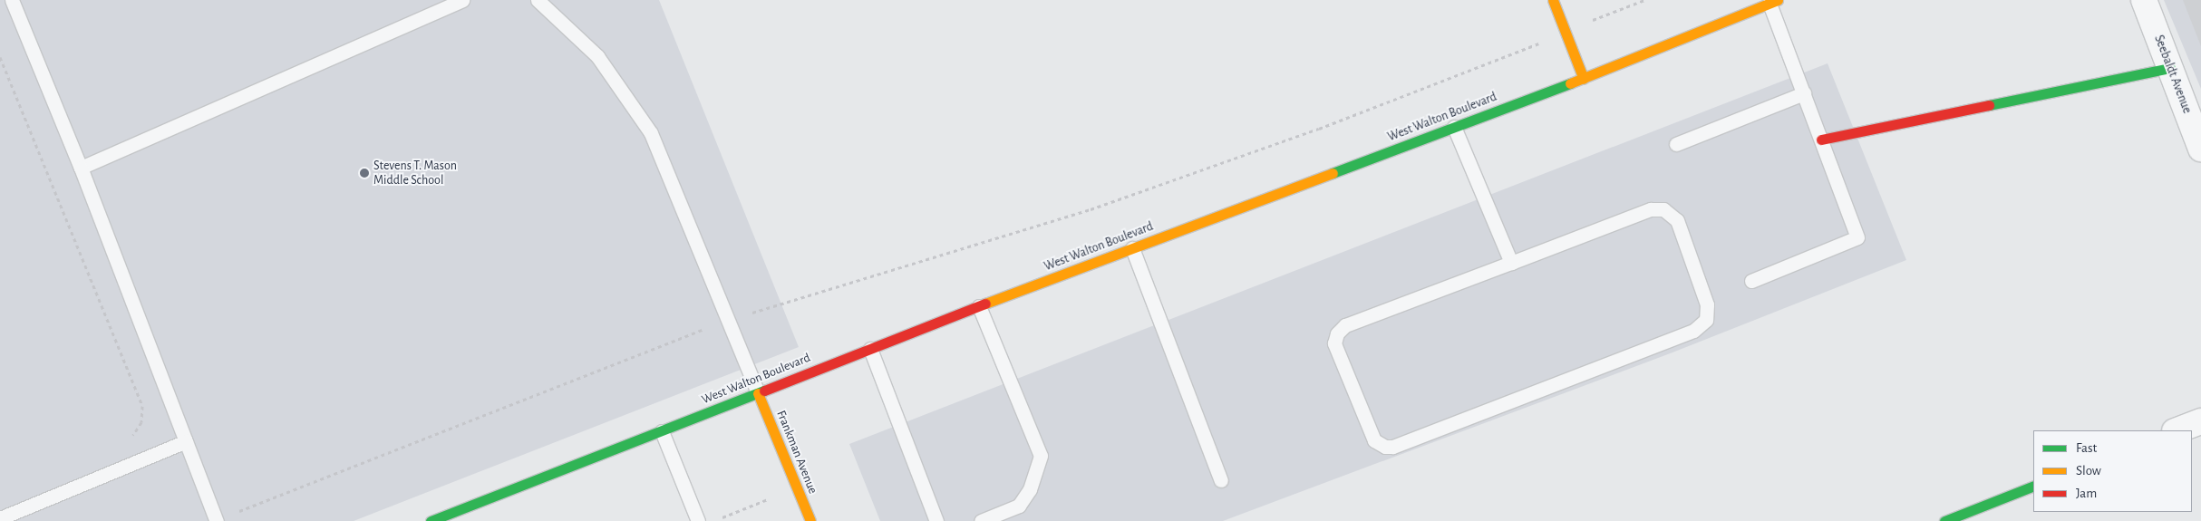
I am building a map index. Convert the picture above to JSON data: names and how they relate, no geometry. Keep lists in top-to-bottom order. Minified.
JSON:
{"streets":{"main road":["West Walton Boulevard","Frankman Avenue"],"street":["Seebaldt Avenue"]},"crossings":[["West Walton Boulevard","Frankman Avenue"]],"places":["Stevens T. Mason Middle School"],"legend":["Fast","Slow","Jam"]}
